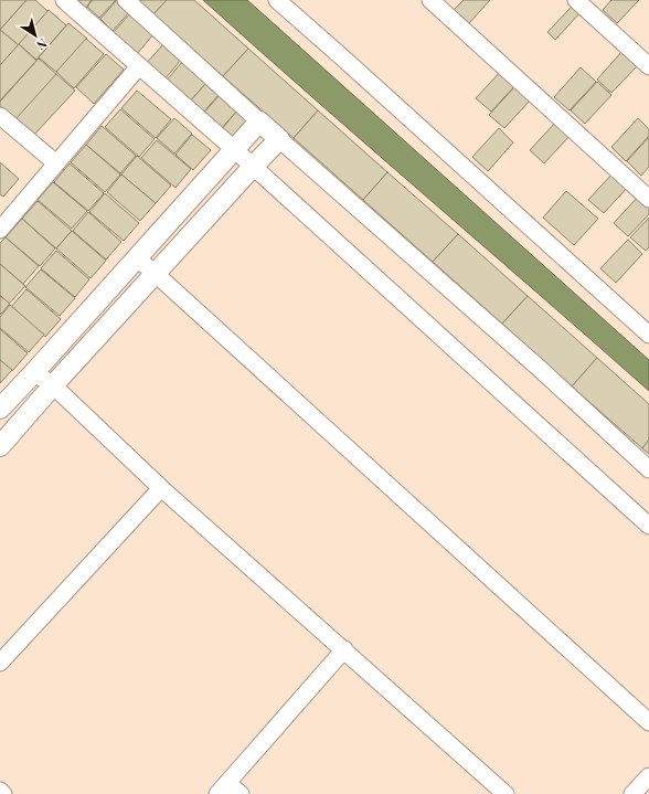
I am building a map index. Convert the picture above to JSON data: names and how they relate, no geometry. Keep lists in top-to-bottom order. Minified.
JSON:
{"north":"bottom right"}
